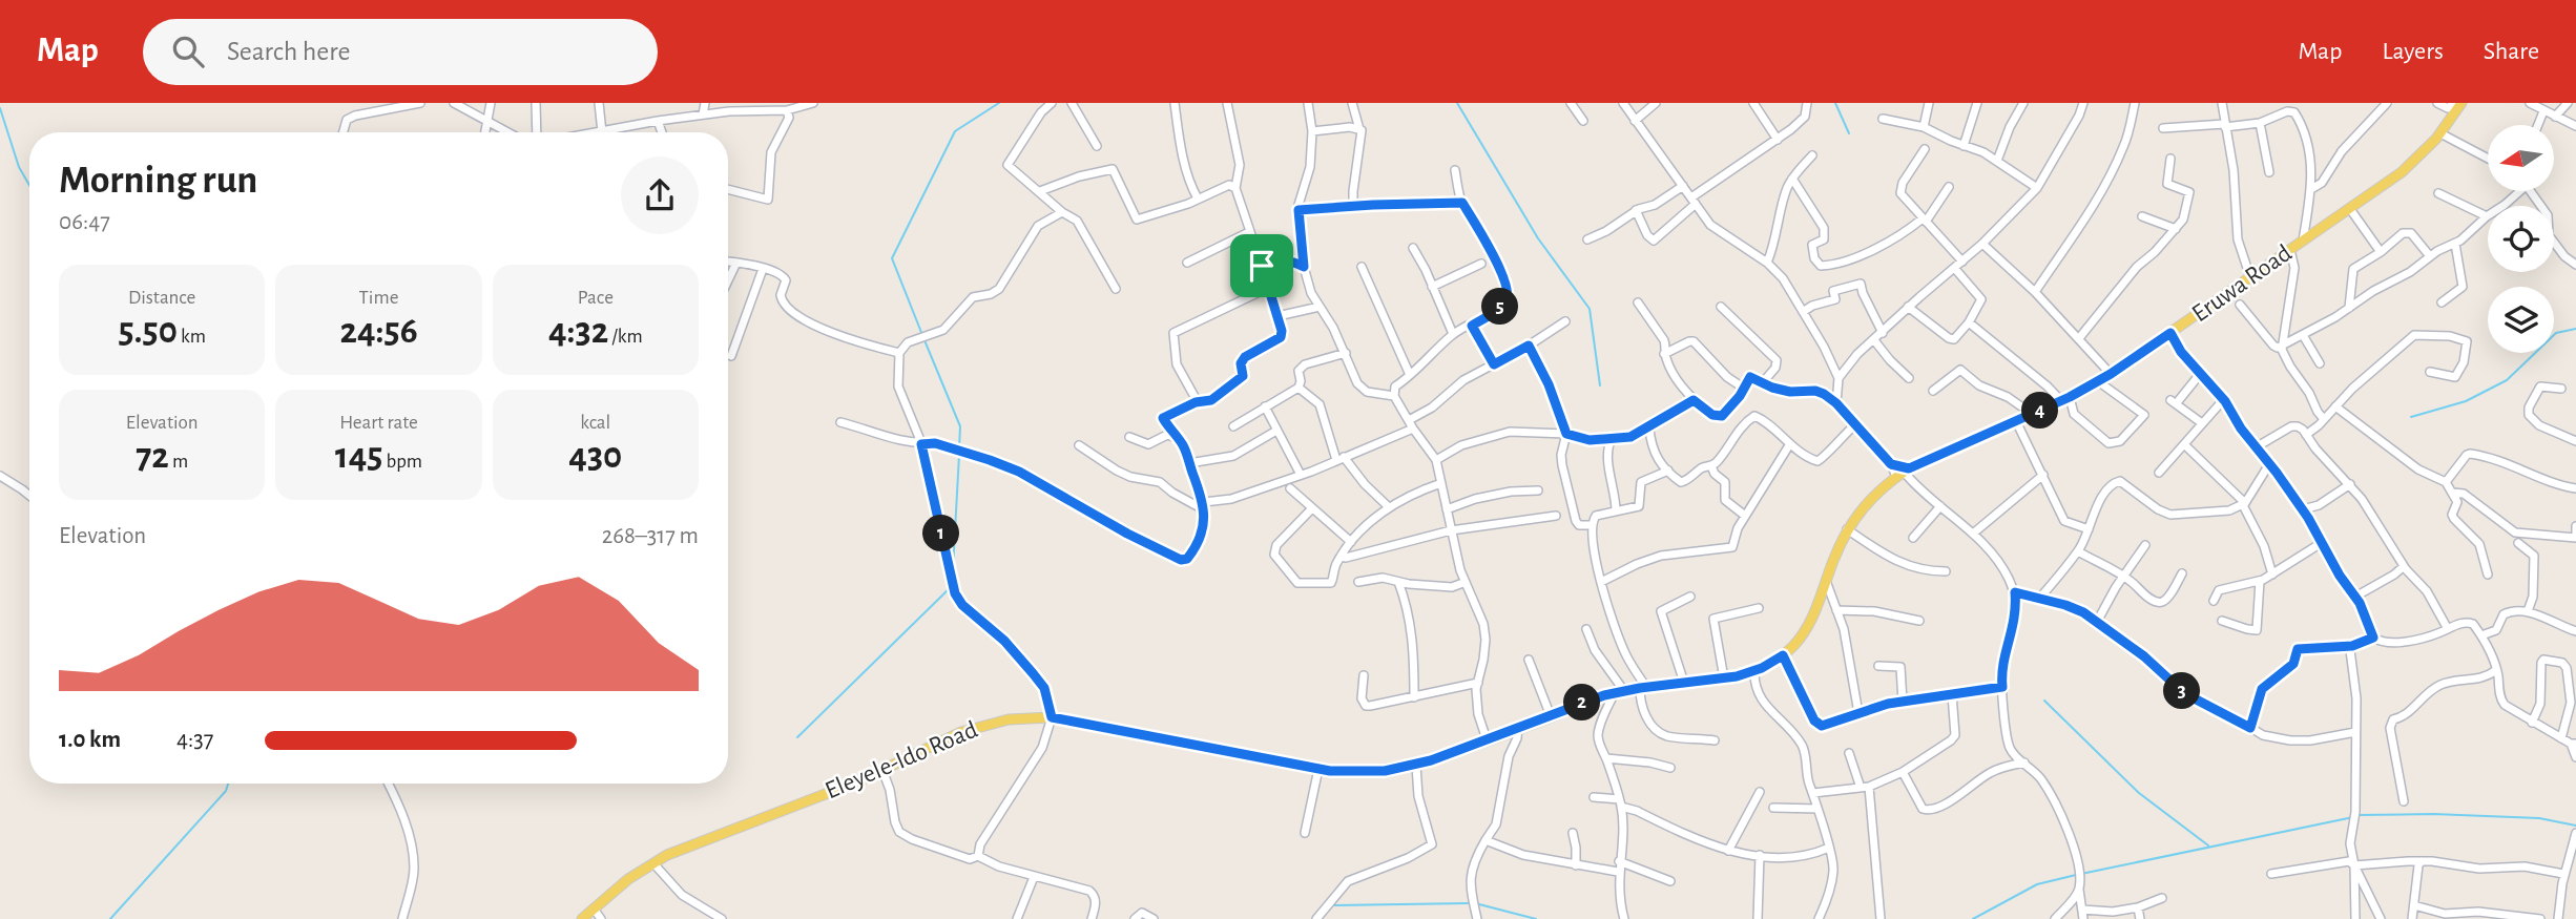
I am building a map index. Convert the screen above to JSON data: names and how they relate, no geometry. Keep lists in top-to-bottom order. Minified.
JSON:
{"streets":{"main road":["Eruwa Road","Eleyele-Ido Road"]},"crossings":[["Eruwa Road","Eleyele-Ido Road"]],"north":"left","page":{"header":"Map","search":"Search here","nav":["Map","Layers","Share"],"heading":["Morning run","06:47"],"stats":[["Distance","5.50 km"],["Time","24:56"],["Pace","4:32 /km"],["Elevation","72 m"],["Heart rate","145 bpm"],["kcal","430"]],"pins":["5","4","1","3","2"],"chart":["Elevation","268–317 m"],"list":[{"name":"1.0 km","note":"4:37"}]}}
